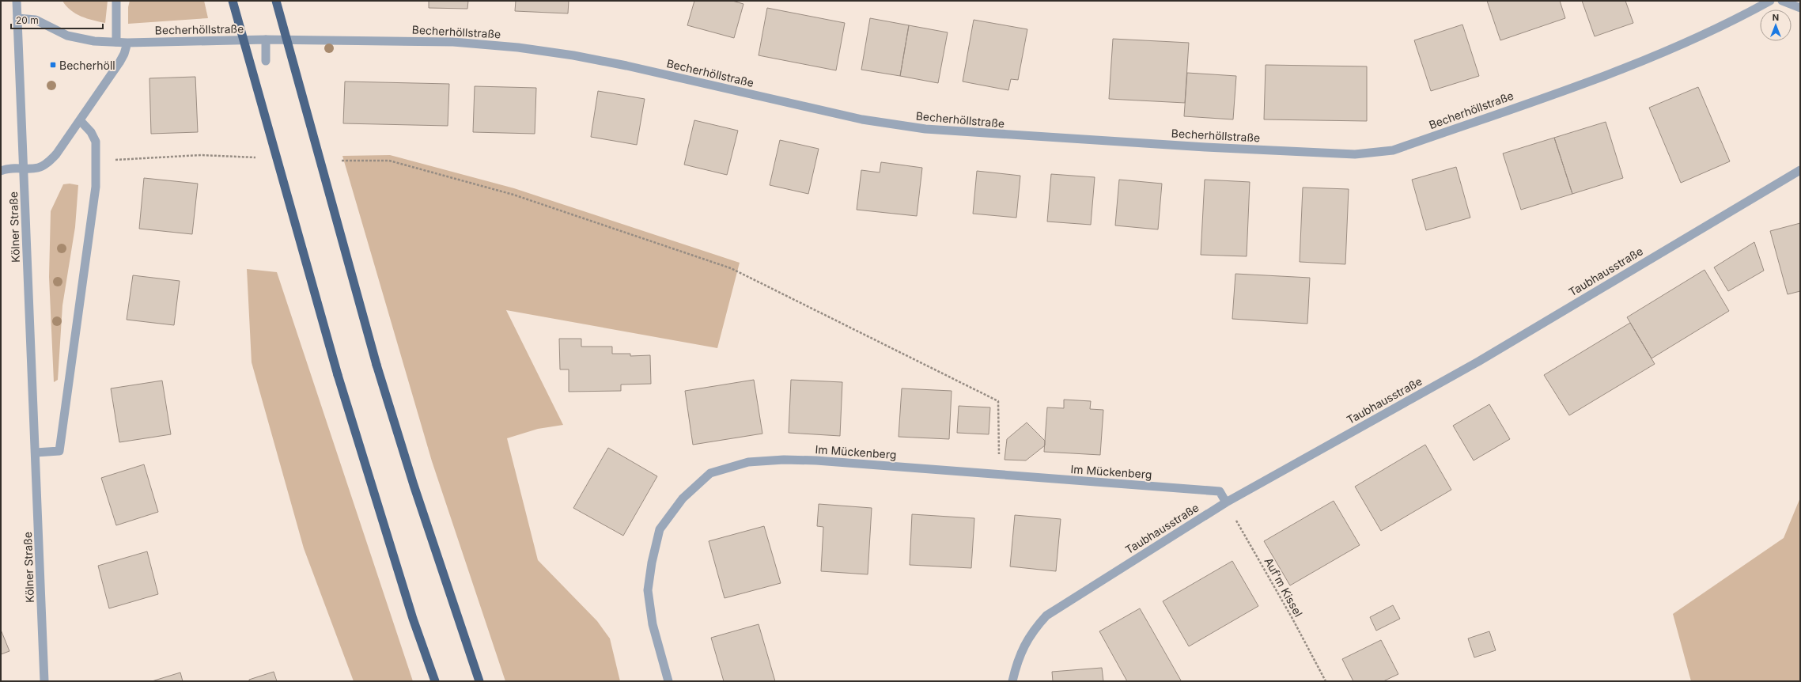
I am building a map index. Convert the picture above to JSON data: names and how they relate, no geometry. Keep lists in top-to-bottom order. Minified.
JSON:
{"streets":{"street":["Becherhöllstraße","Kölner Straße","Taubhausstraße","Im Mückenberg"],"path":["Auf'm Kissel"]},"crossings":[["Becherhöllstraße","Kölner Straße"],["Taubhausstraße","Im Mückenberg"],["Taubhausstraße","Auf'm Kissel"],["Im Mückenberg","Auf'm Kissel"]],"places":{"transit":["Becherhöll"]},"scale_bar":"20 m","north":"top"}
